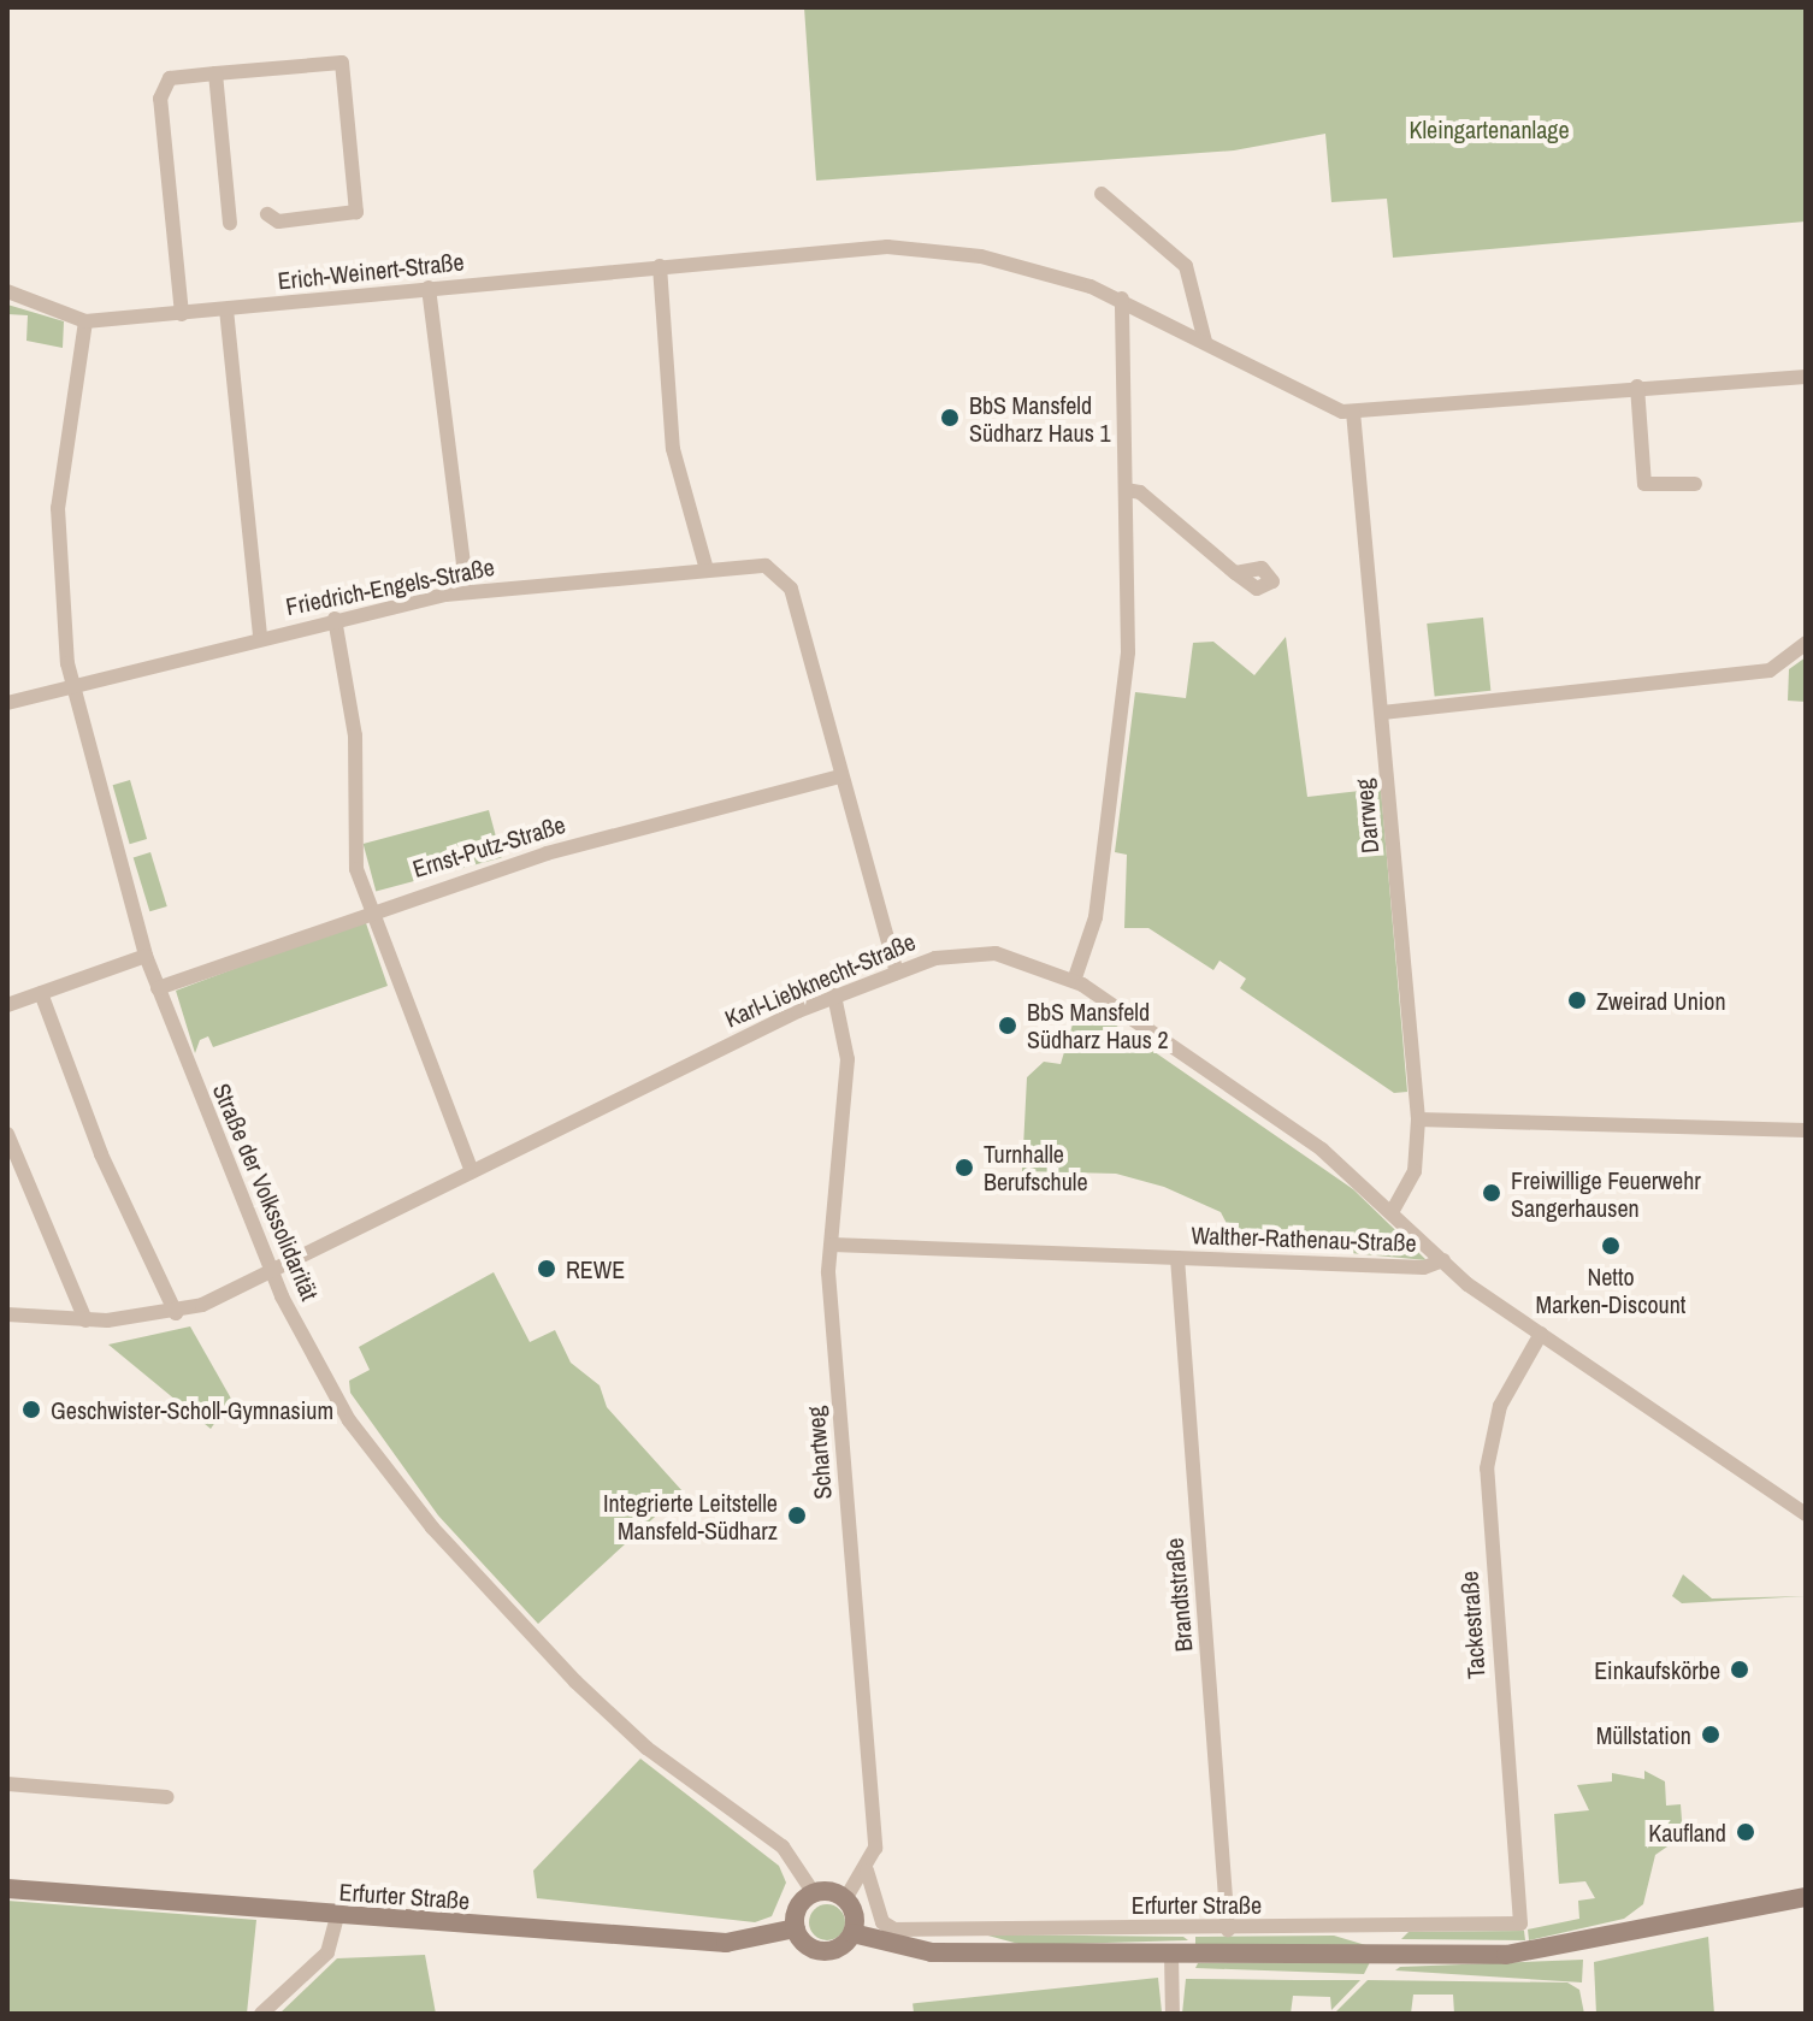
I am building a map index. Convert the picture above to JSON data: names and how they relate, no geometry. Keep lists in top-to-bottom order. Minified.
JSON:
{"streets":{"main road":["Erfurter Straße"],"street":["Erich-Weinert-Straße","Friedrich-Engels-Straße","Darrweg","Ernst-Putz-Straße","Karl-Liebknecht-Straße","Straße der Volkssolidarität","Walther-Rathenau-Straße","Schartweg","Brandtstraße","Tackestraße"]},"crossings":[["Erich-Weinert-Straße","Darrweg"],["Erich-Weinert-Straße","Straße der Volkssolidarität"],["Friedrich-Engels-Straße","Ernst-Putz-Straße"],["Friedrich-Engels-Straße","Straße der Volkssolidarität"],["Darrweg","Karl-Liebknecht-Straße"],["Ernst-Putz-Straße","Straße der Volkssolidarität"],["Karl-Liebknecht-Straße","Straße der Volkssolidarität"],["Karl-Liebknecht-Straße","Walther-Rathenau-Straße"],["Karl-Liebknecht-Straße","Schartweg"],["Straße der Volkssolidarität","Schartweg"],["Straße der Volkssolidarität","Erfurter Straße"],["Walther-Rathenau-Straße","Schartweg"],["Walther-Rathenau-Straße","Brandtstraße"],["Walther-Rathenau-Straße","Tackestraße"],["Schartweg","Erfurter Straße"],["Brandtstraße","Erfurter Straße"],["Tackestraße","Erfurter Straße"]],"parks":["Kleingartenanlage"],"places":["BbS Mansfeld Südharz Haus 1","Zweirad Union","BbS Mansfeld Südharz Haus 2","Turnhalle Berufschule","Freiwillige Feuerwehr Sangerhausen","Netto Marken-Discount","REWE","Geschwister-Scholl-Gymnasium","Integrierte Leitstelle Mansfeld-Südharz","Einkaufskörbe","Müllstation","Kaufland"]}
